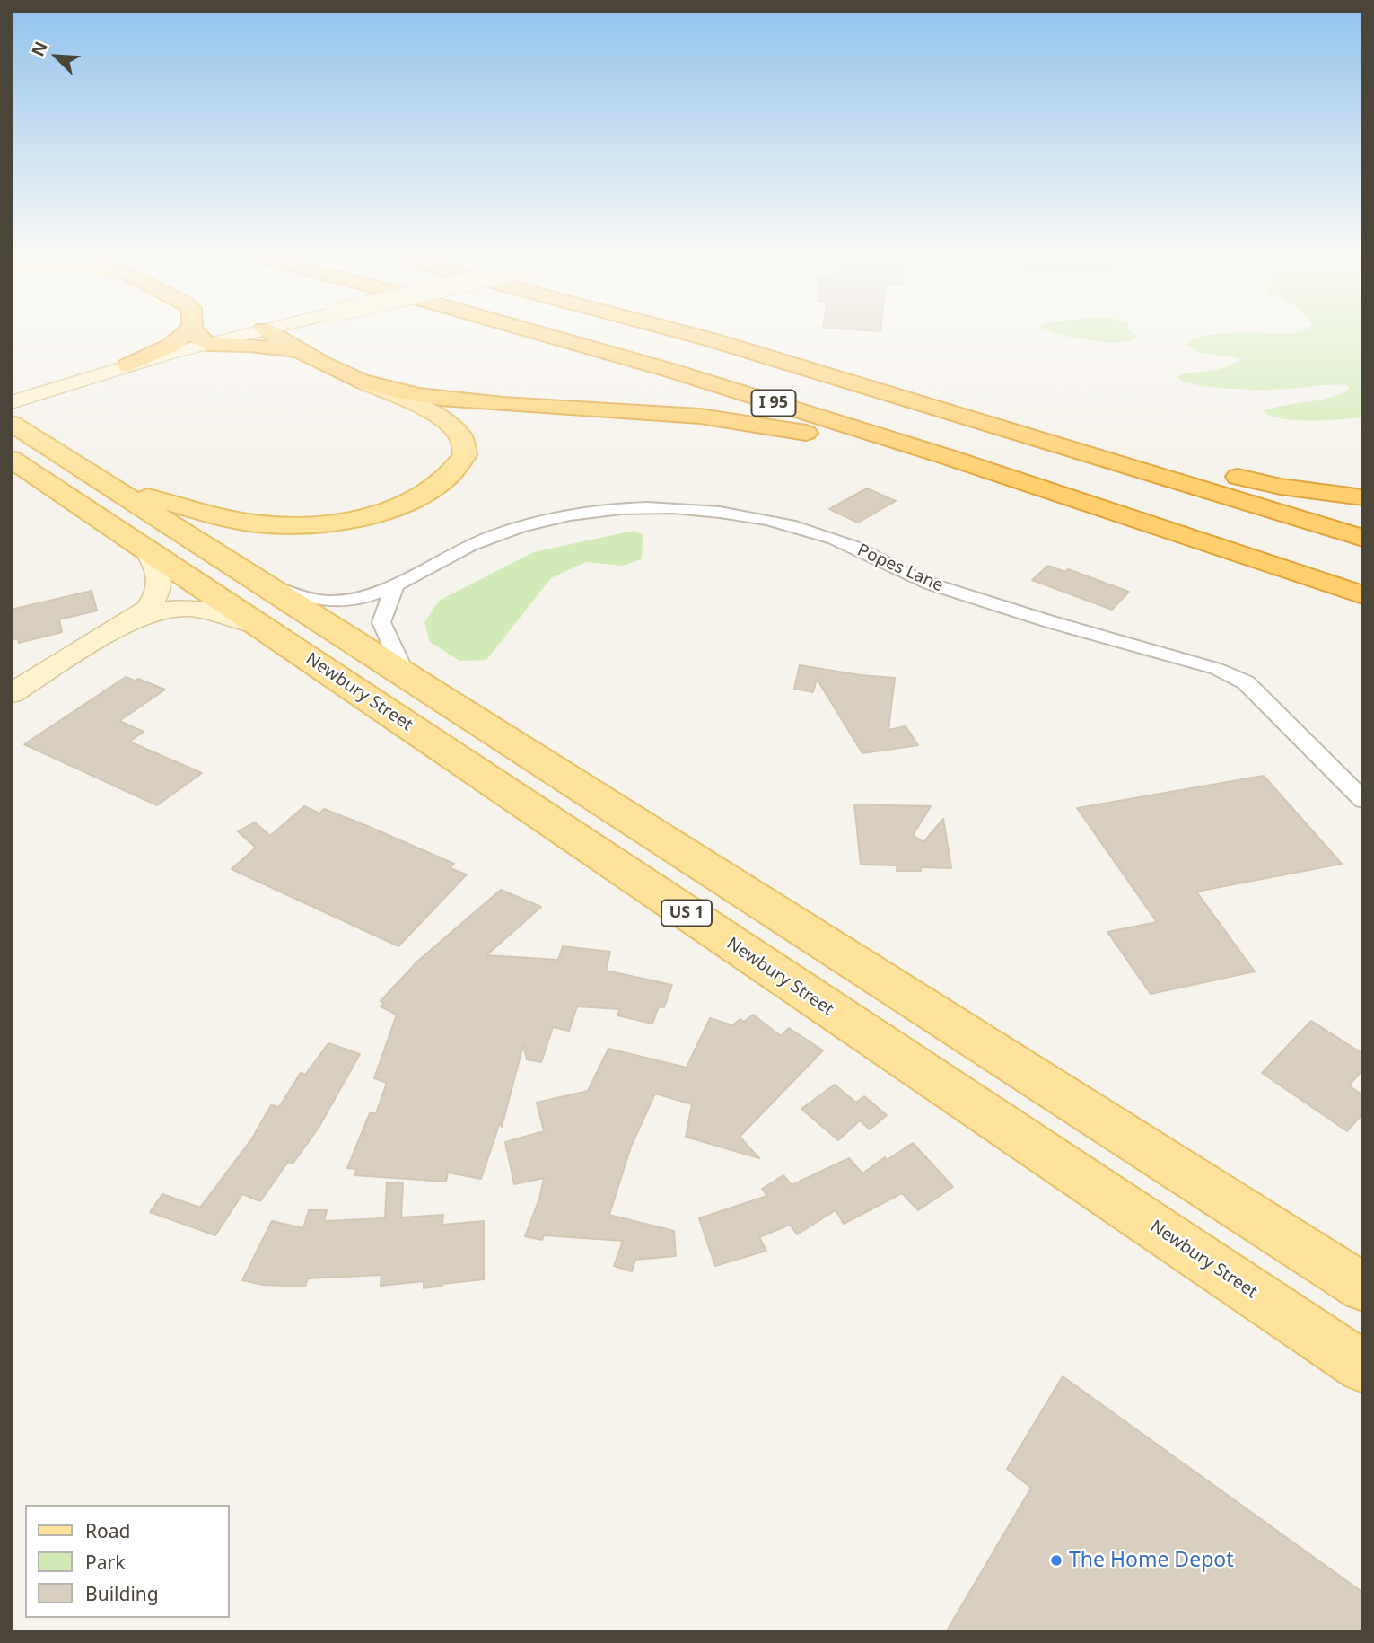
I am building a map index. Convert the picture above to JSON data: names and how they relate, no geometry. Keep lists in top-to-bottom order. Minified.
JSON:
{"streets":{"highway":["I 95"],"main road":["Newbury Street","US 1"],"street":["Popes Lane"]},"crossings":[["Popes Lane","US 1"],["Newbury Street","US 1"]],"places":["The Home Depot"],"legend":["Road","Park","Building"],"north":"top left"}
